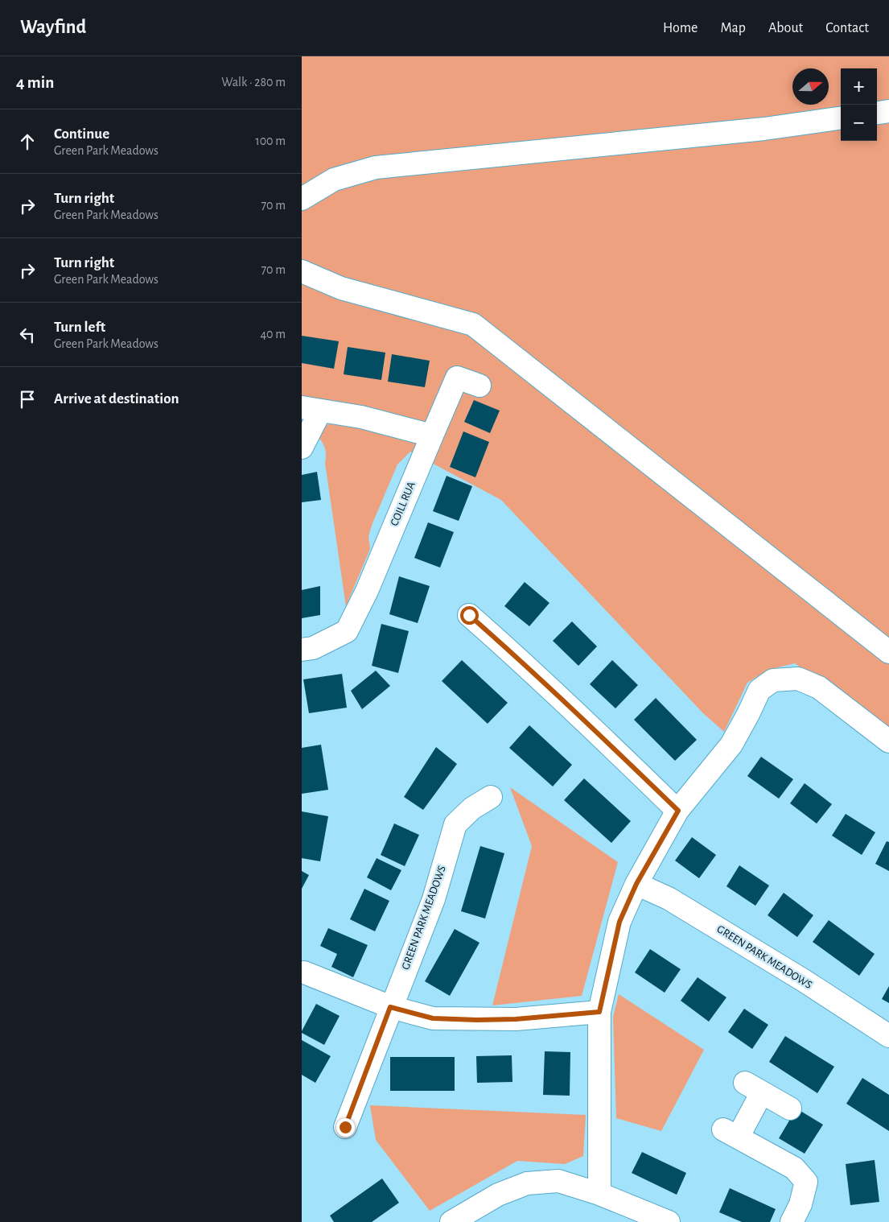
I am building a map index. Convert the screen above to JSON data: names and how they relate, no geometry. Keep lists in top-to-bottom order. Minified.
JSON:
{"streets":{"street":["COILL RUA","GREEN PARK MEADOWS"]},"north":"right","page":{"header":"Wayfind","nav":["Home","Map","About","Contact"],"heading":["4 min","Walk · 280 m"],"map_buttons":["+","−"],"list":[["Continue","Green Park Meadows","100 m"],["Turn right","Green Park Meadows","70 m"],["Turn right","Green Park Meadows","70 m"],["Turn left","Green Park Meadows","40 m"],"Arrive at destination"]}}
